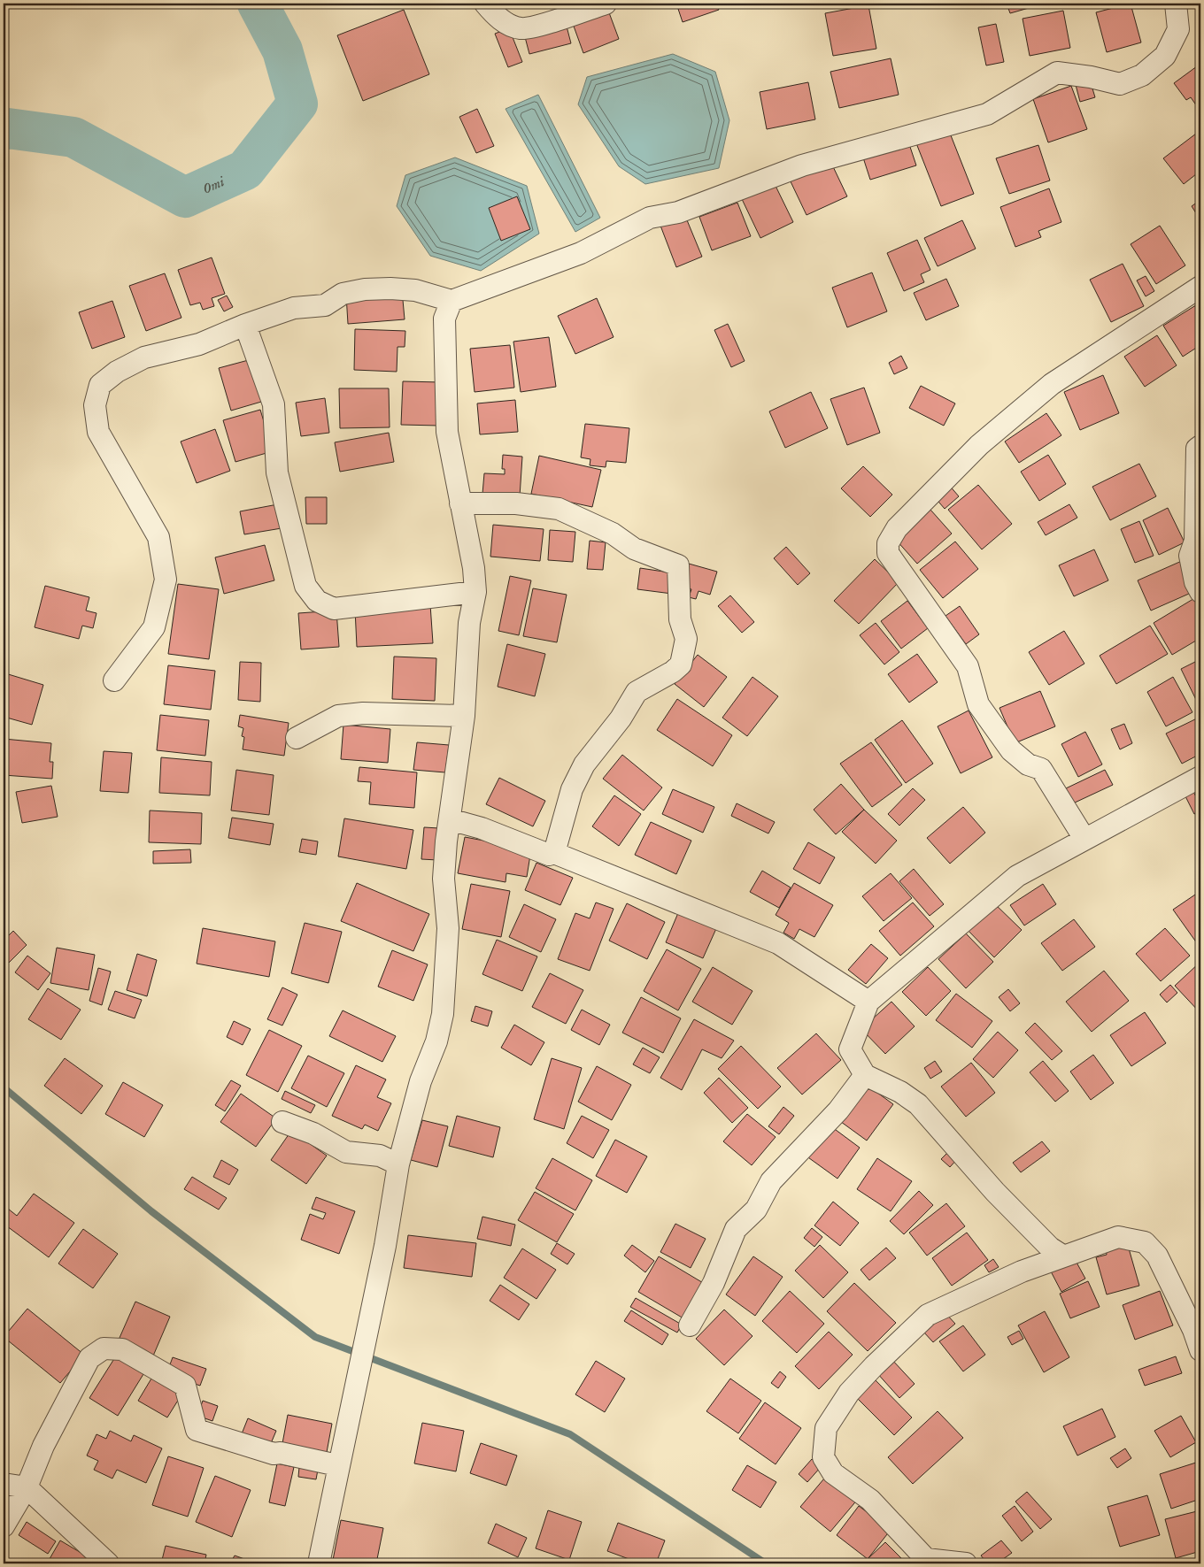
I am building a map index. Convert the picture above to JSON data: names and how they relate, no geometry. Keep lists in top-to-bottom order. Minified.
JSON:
{"water":["Omi"]}
